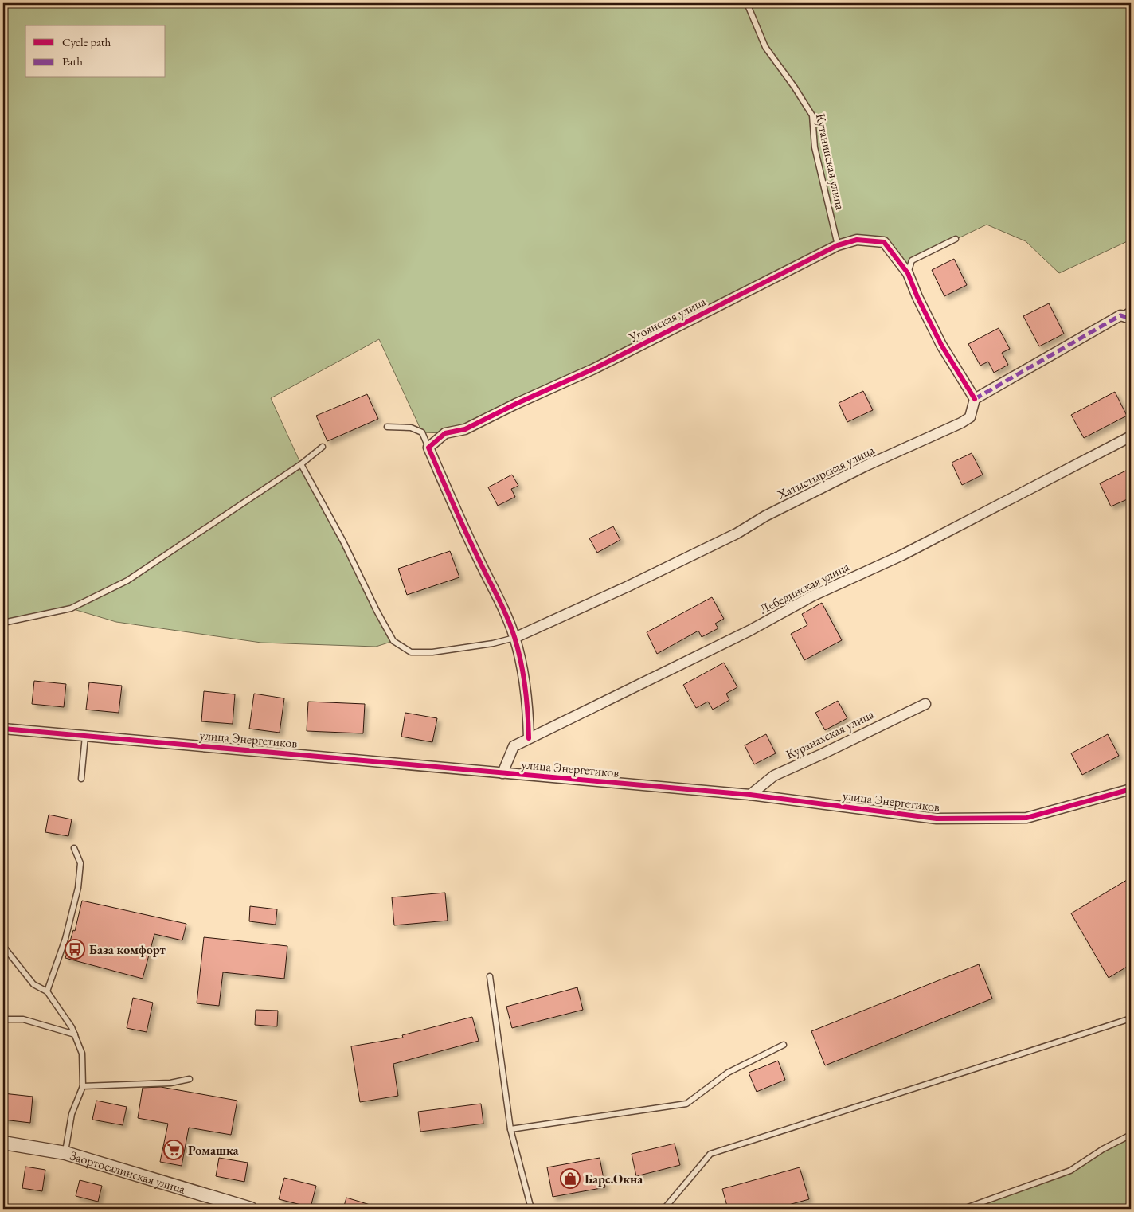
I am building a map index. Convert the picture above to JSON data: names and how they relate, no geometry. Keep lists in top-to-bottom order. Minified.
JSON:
{"streets":{"street":["Угоянская улица","Хатыстырская улица","Лебединская улица","Куранахская улица","улица Энергетиков","Заортосалинская улица"],"lane":["Кутанинская улица"]},"crossings":[["Кутанинская улица","Угоянская улица"],["Угоянская улица","Хатыстырская улица"],["Лебединская улица","улица Энергетиков"],["Куранахская улица","улица Энергетиков"]],"places":{"bus stop":["База комфорт"],"supermarket":["Ромашка"],"shop":["Барс.Окна"]},"legend":["Cycle path","Path"]}
